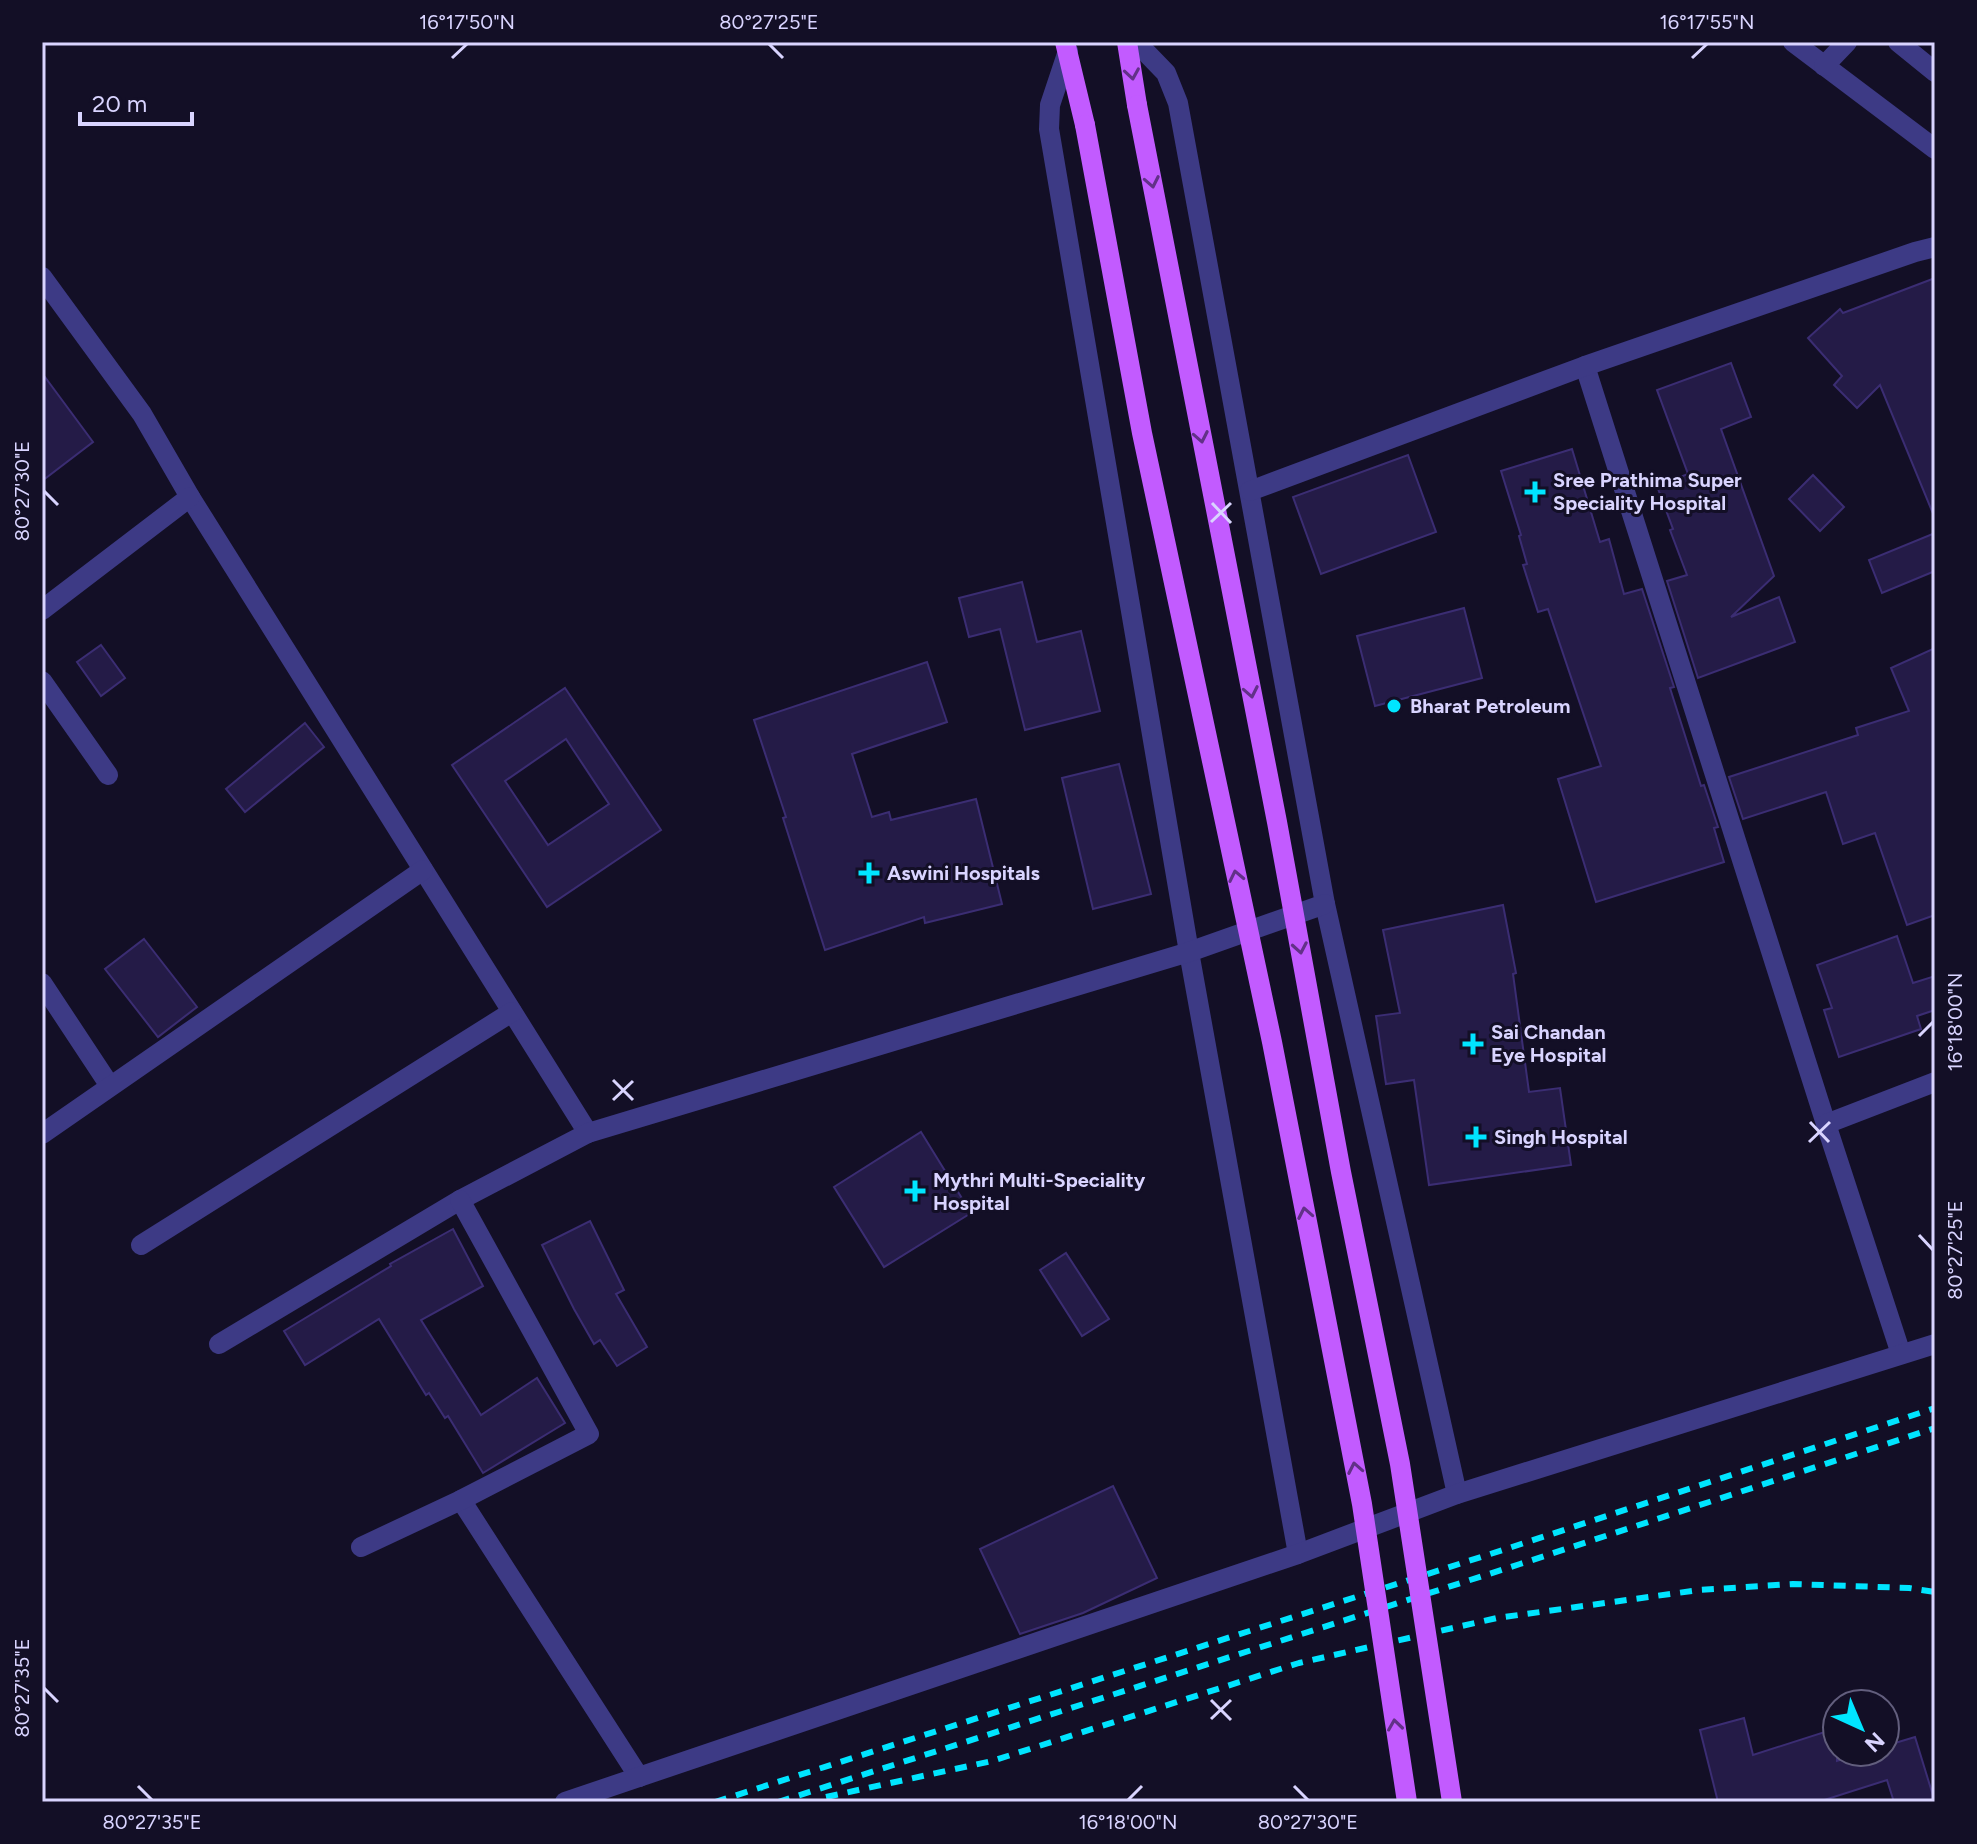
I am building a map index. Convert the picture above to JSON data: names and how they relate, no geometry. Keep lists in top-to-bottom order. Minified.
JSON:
{"places":{"health":["Sree Prathima Super Speciality Hospital","Aswini Hospitals","Sai Chandan Eye Hospital","Singh Hospital","Mythri Multi-Speciality Hospital"],"other":["Bharat Petroleum"]},"scale_bar":"20 m","north":"bottom right","coordinates":["16°17'50\"N","80°27'25\"E","16°17'55\"N","80°27'30\"E","16°18'00\"N","80°27'35\"E"]}
